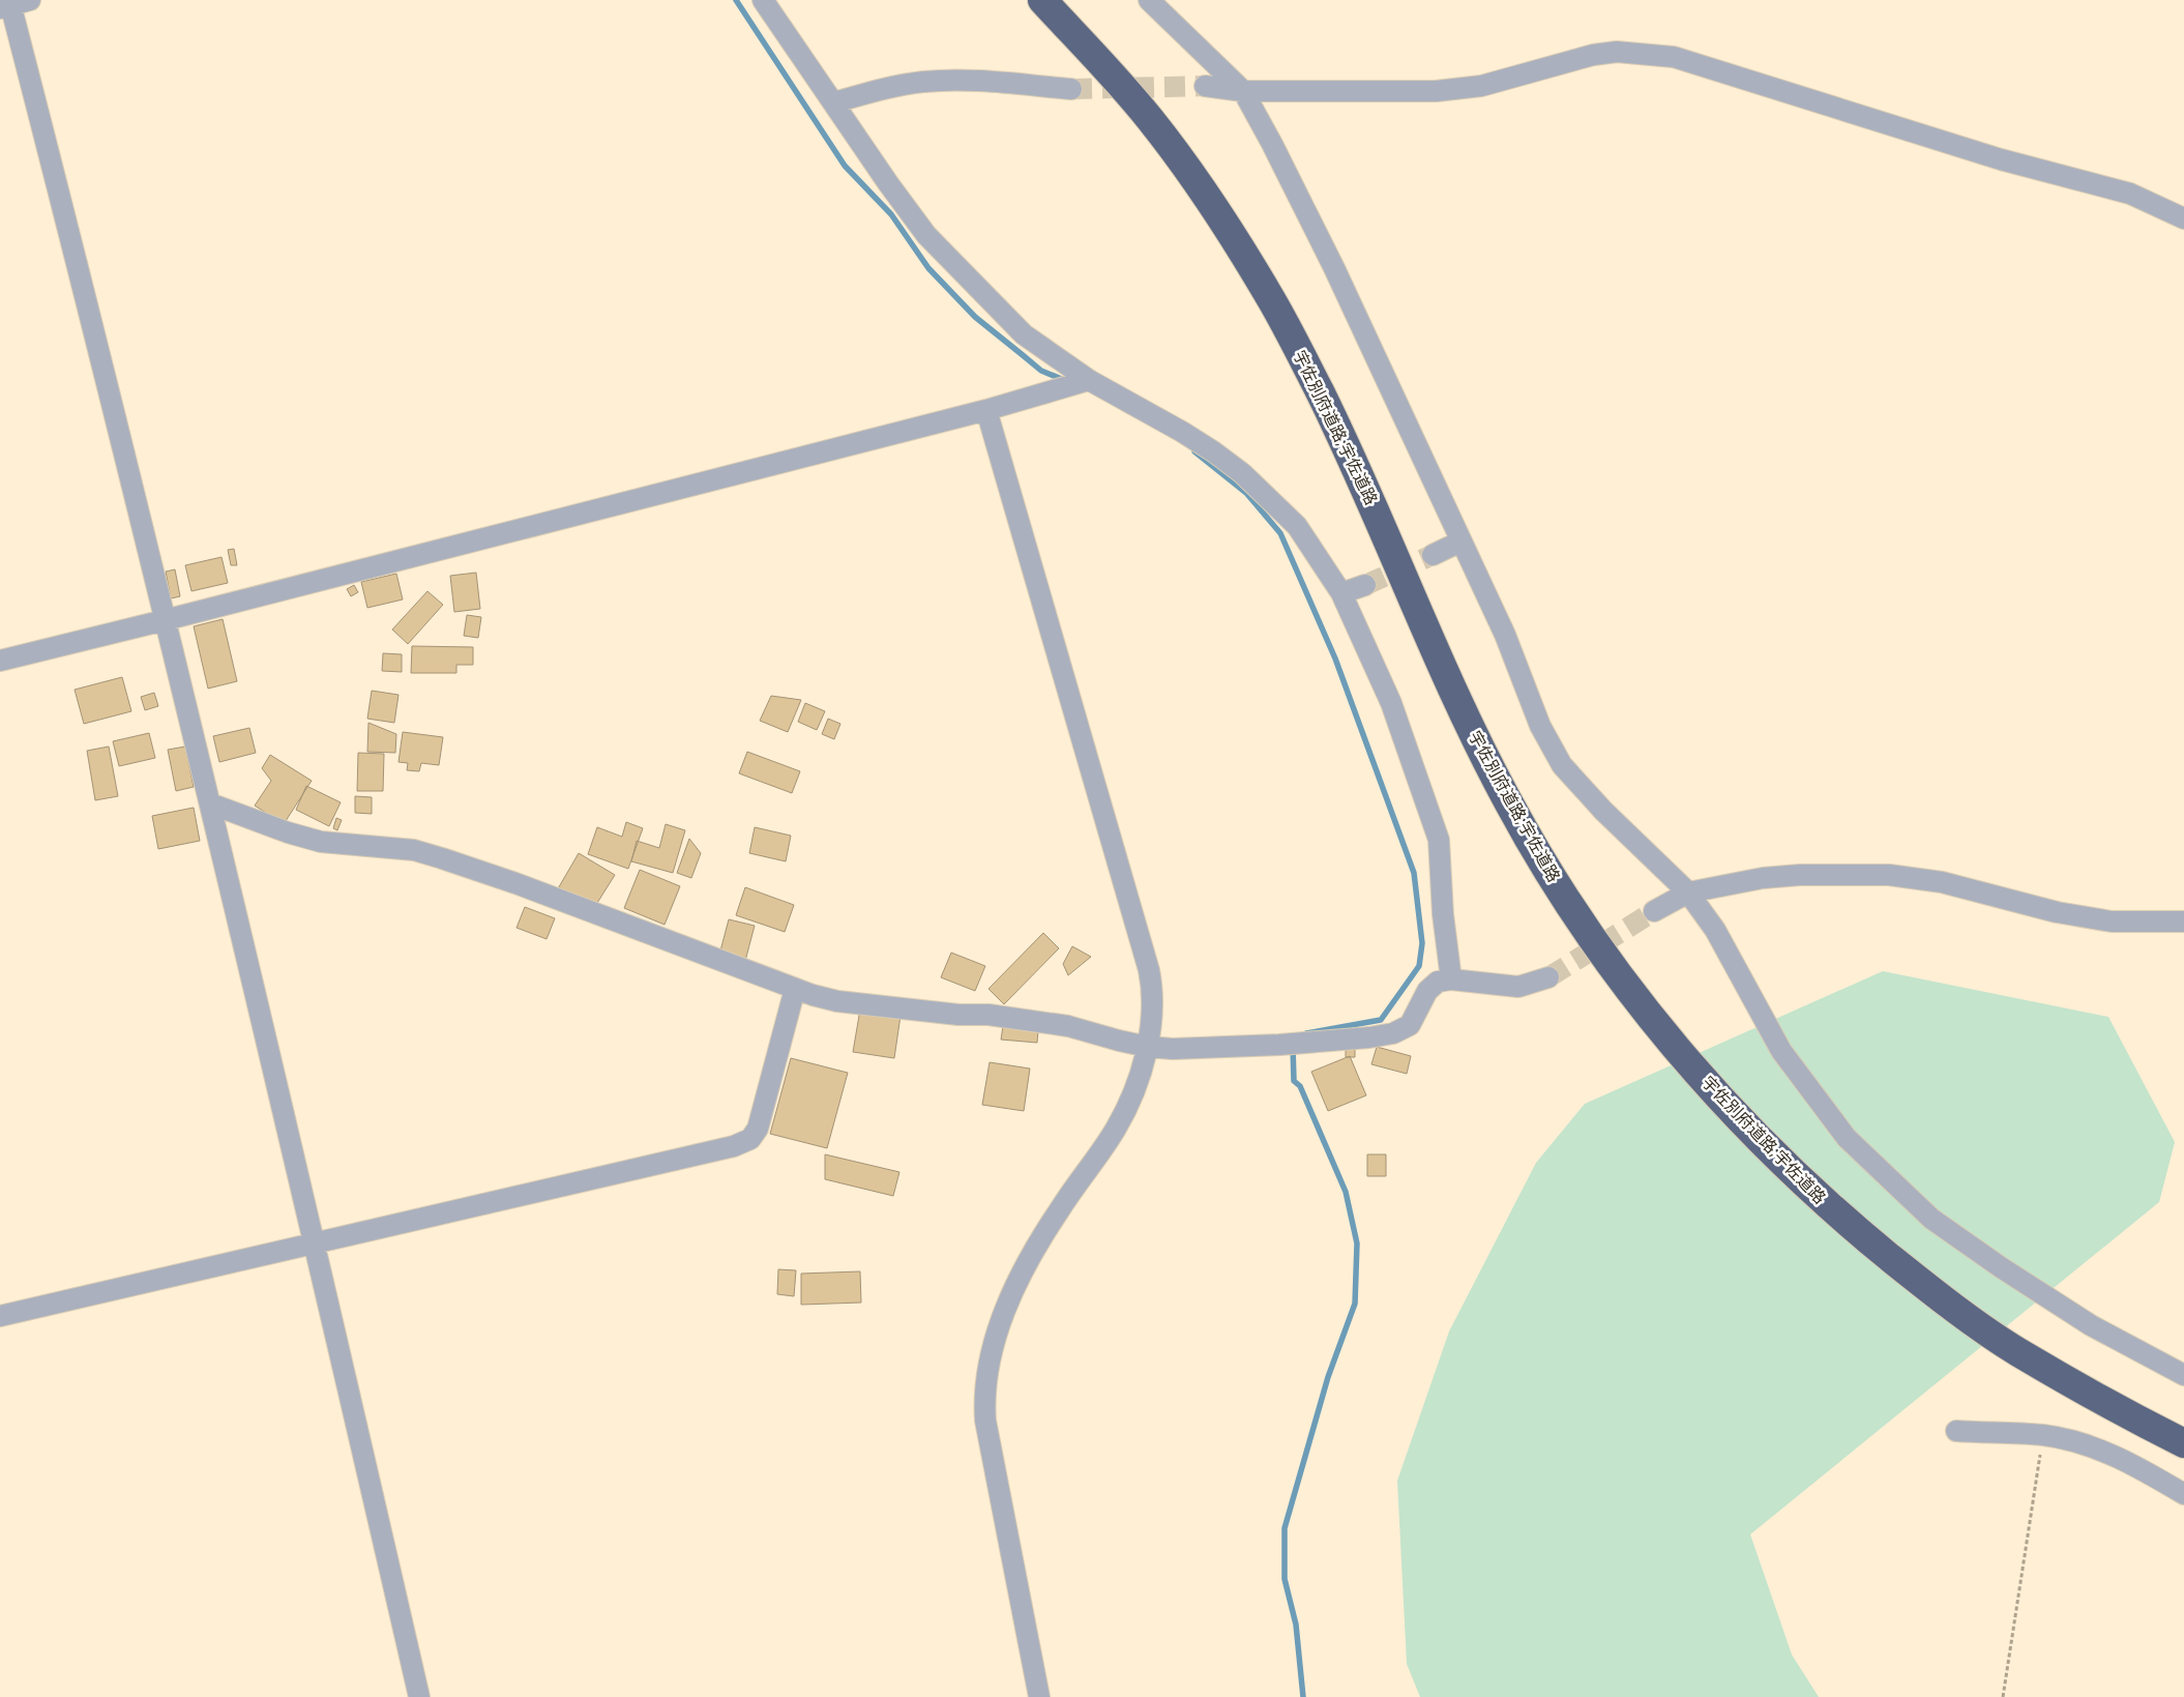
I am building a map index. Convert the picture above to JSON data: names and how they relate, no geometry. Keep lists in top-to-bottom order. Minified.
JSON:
{"streets":{"highway":["宇佐別府道路;宇佐道路"]}}
